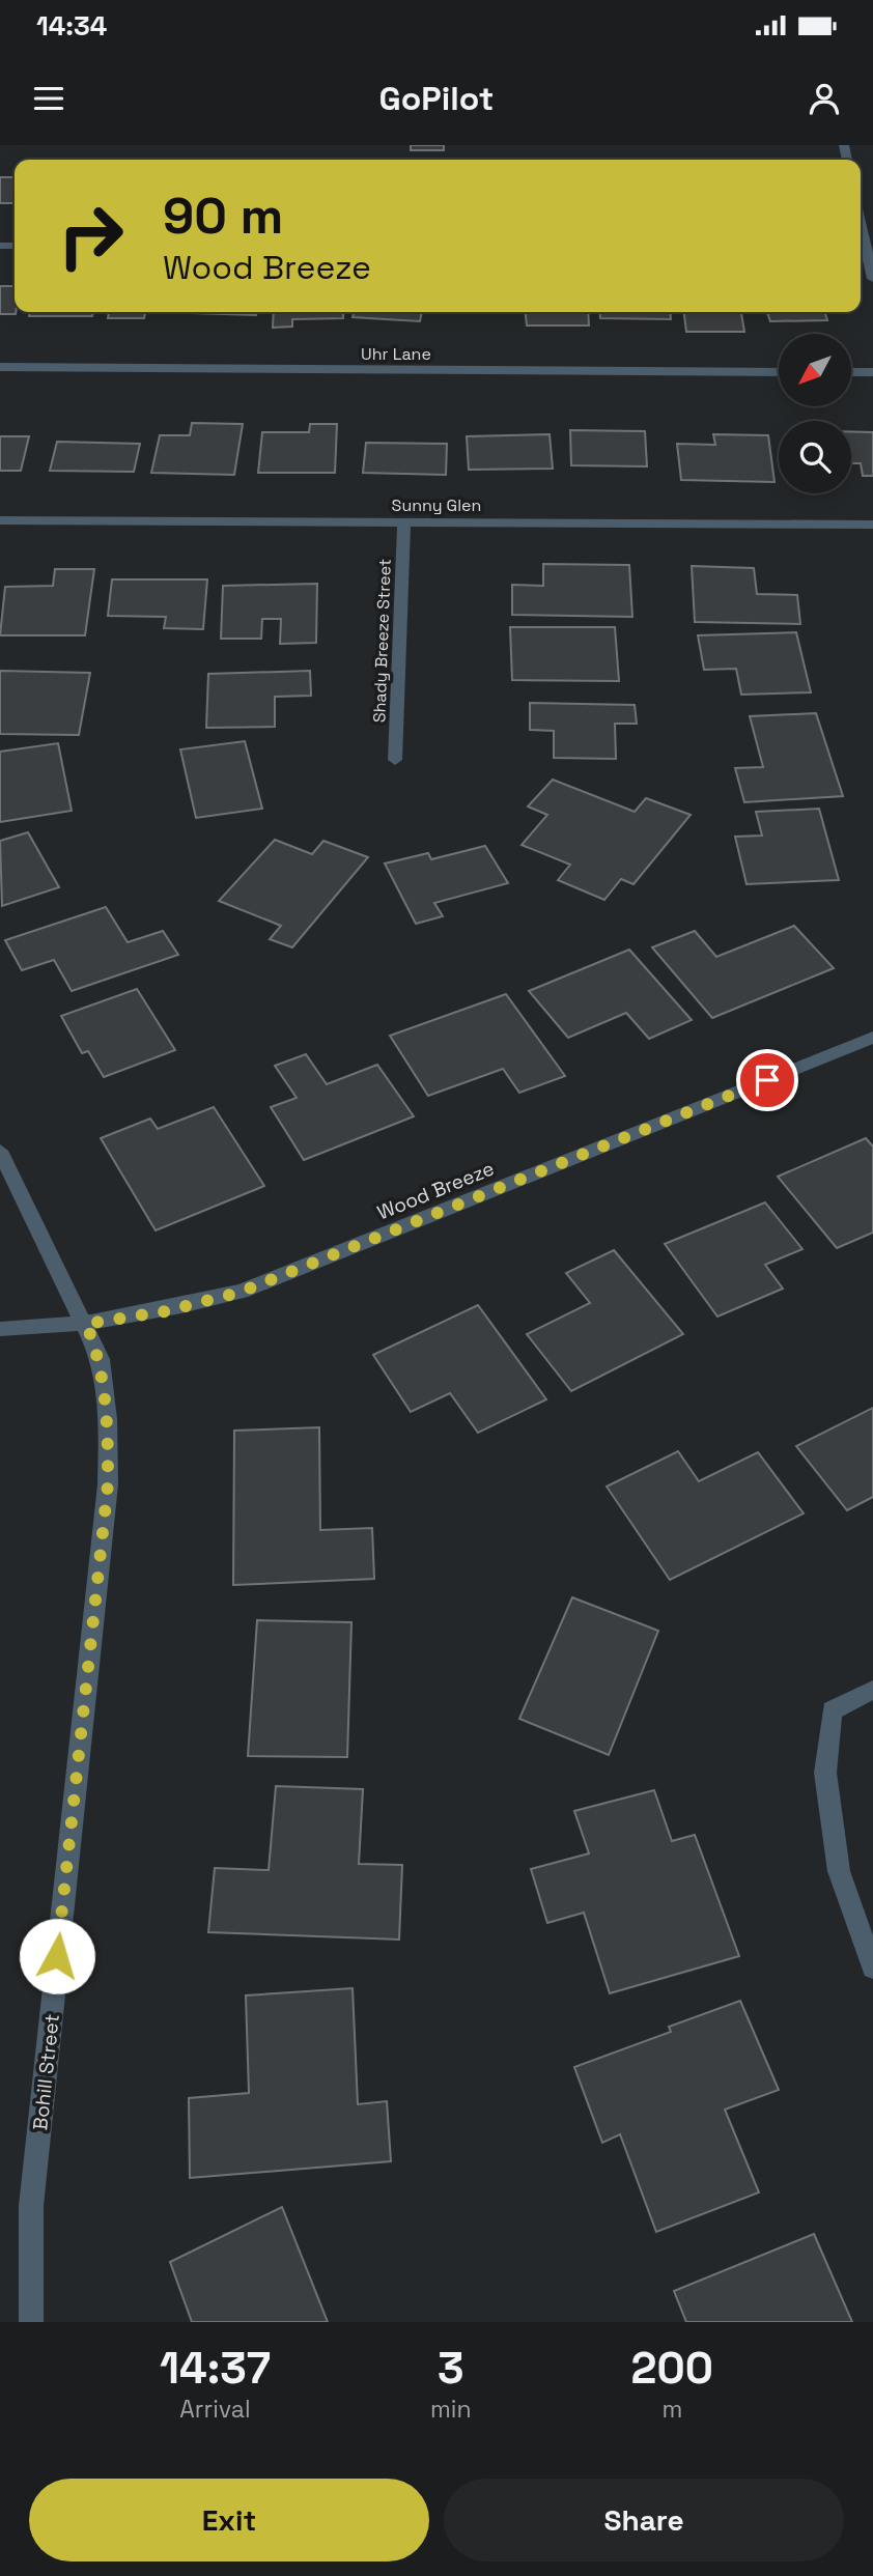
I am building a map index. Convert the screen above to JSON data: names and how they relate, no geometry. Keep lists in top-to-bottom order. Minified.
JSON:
{"streets":{"street":["Uhr Lane","Sunny Glen","Shady Breeze Street","Wood Breeze","Bohill Street"]},"crossings":[["Sunny Glen","Shady Breeze Street"],["Wood Breeze","Bohill Street"]],"north":"bottom left","page":{"status":"14:34","header":"GoPilot","turn":["90 m","Wood Breeze"],"eta":["14:37","Arrival","3","min","200","m"],"buttons":["Exit","Share"]}}
